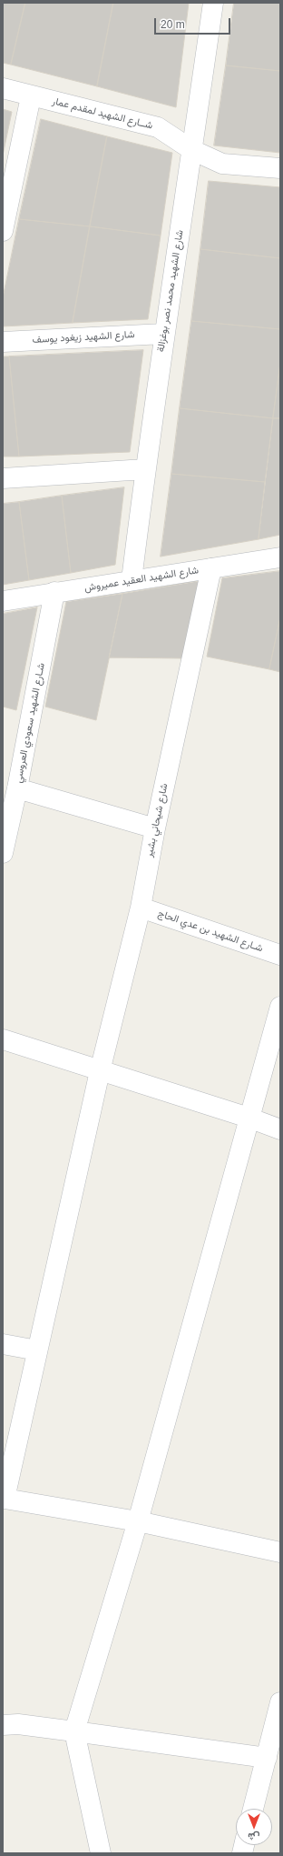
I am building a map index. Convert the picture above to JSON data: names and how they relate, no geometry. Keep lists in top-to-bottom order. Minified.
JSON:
{"streets":{"street":["شــارع الشهيد لمقدم عمار","شارع الشهيد محمد نصر بوغزالة","شارع الشهيد زيغود يوسف","شارع الشهيد العقيد عميروش","شـارع الشهيد سعودي العروسي","شارع شيحاني بشير","شـارع الشهيد بن عدي الحاج"]},"crossings":[["شــارع الشهيد لمقدم عمار","شارع الشهيد محمد نصر بوغزالة"],["شارع الشهيد محمد نصر بوغزالة","شارع الشهيد زيغود يوسف"],["شارع الشهيد محمد نصر بوغزالة","شارع الشهيد العقيد عميروش"],["شارع الشهيد العقيد عميروش","شـارع الشهيد سعودي العروسي"],["شارع الشهيد العقيد عميروش","شارع شيحاني بشير"],["شارع شيحاني بشير","شـارع الشهيد بن عدي الحاج"]],"scale_bar":"20 m","north":"bottom"}
